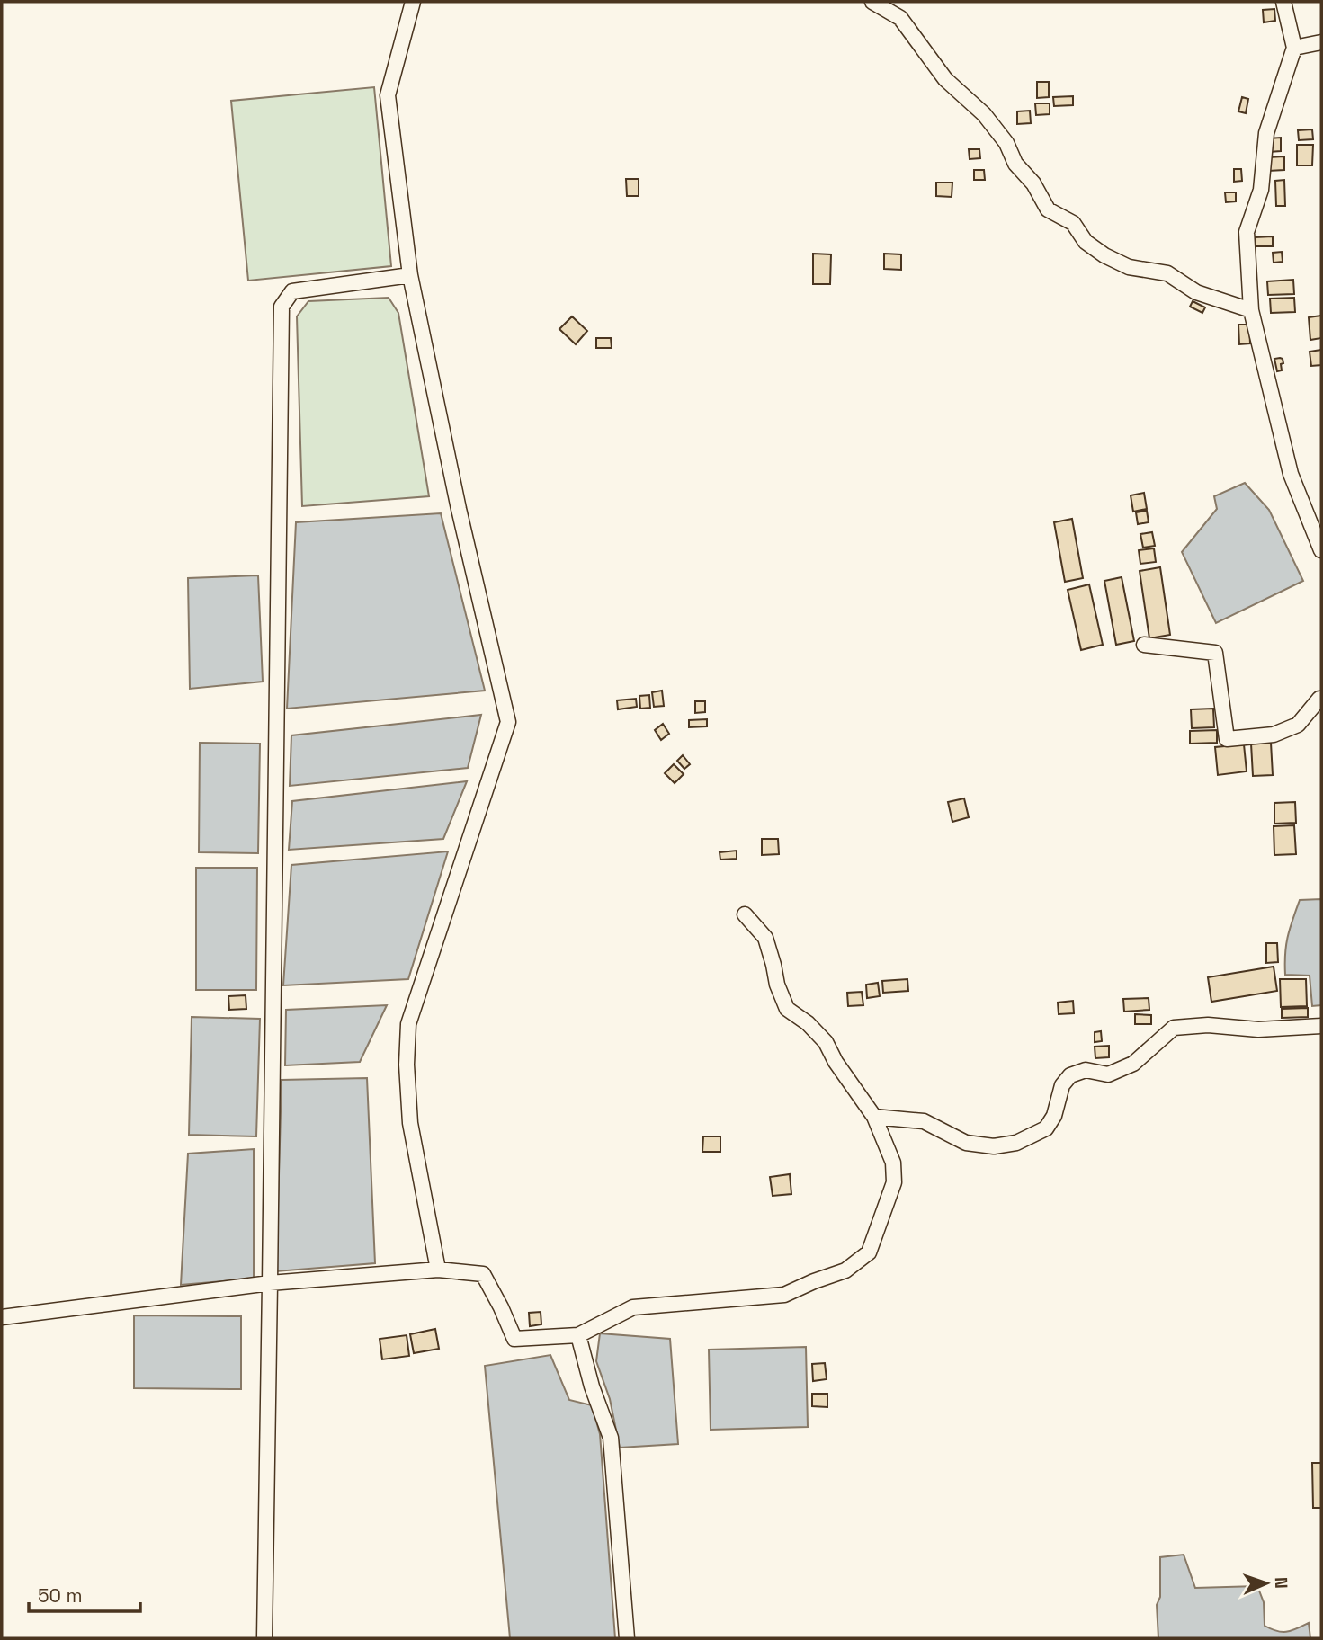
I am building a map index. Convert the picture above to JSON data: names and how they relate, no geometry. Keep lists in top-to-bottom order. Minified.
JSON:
{"scale_bar":"50 m","north":"right"}
